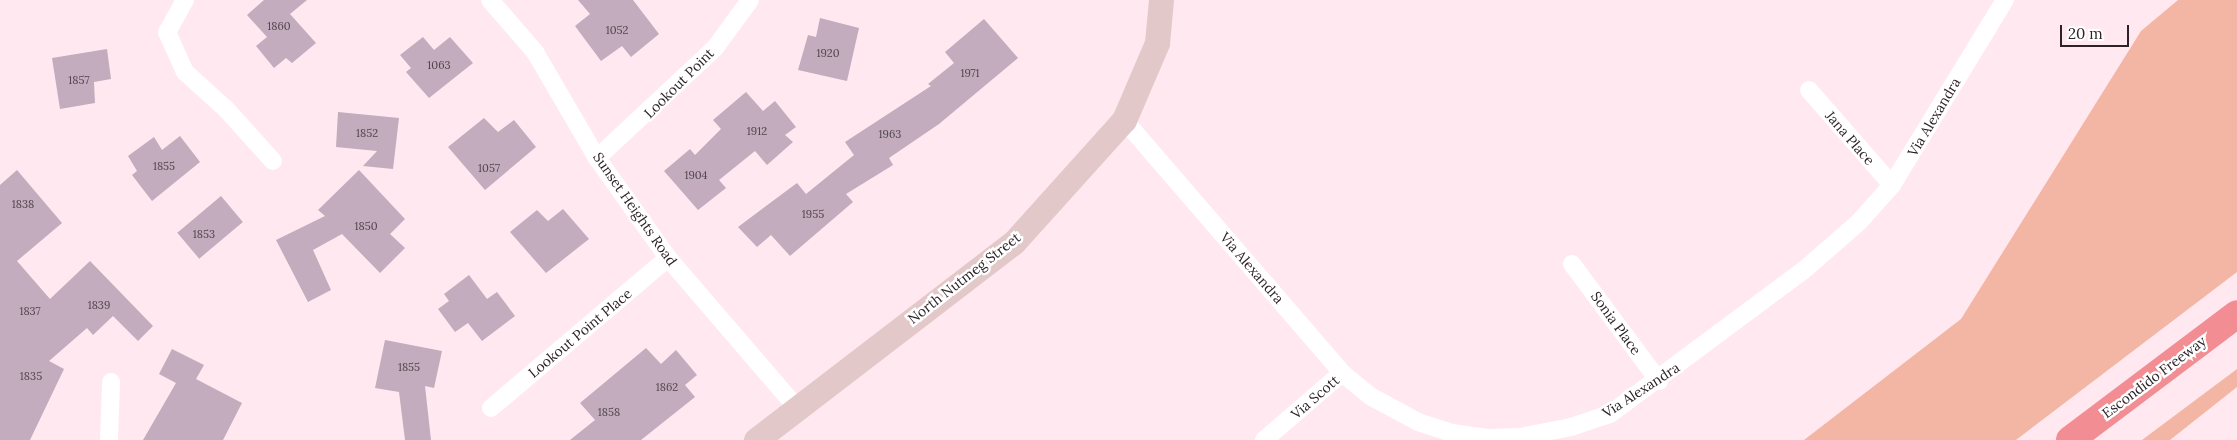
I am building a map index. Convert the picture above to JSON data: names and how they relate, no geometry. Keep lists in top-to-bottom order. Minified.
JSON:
{"streets":{"highway":["Escondido Freeway"],"street":["Lookout Point","Via Alexandra","Jana Place","Sunset Heights Road","North Nutmeg Street","Sonia Place","Lookout Point Place","Via Scott"]},"crossings":[["Lookout Point","Sunset Heights Road"],["Via Alexandra","Jana Place"],["Via Alexandra","North Nutmeg Street"],["Via Alexandra","Sonia Place"],["Via Alexandra","Via Scott"],["Sunset Heights Road","North Nutmeg Street"],["Sunset Heights Road","Lookout Point Place"]],"house_numbers":["1860","1052","1920","1063","1971","1857","1912","1852","1963","1855","1057","1904","1838","1955","1850","1853","1839","1837","1855","1835","1862","1858"],"scale_bar":"20 m"}
